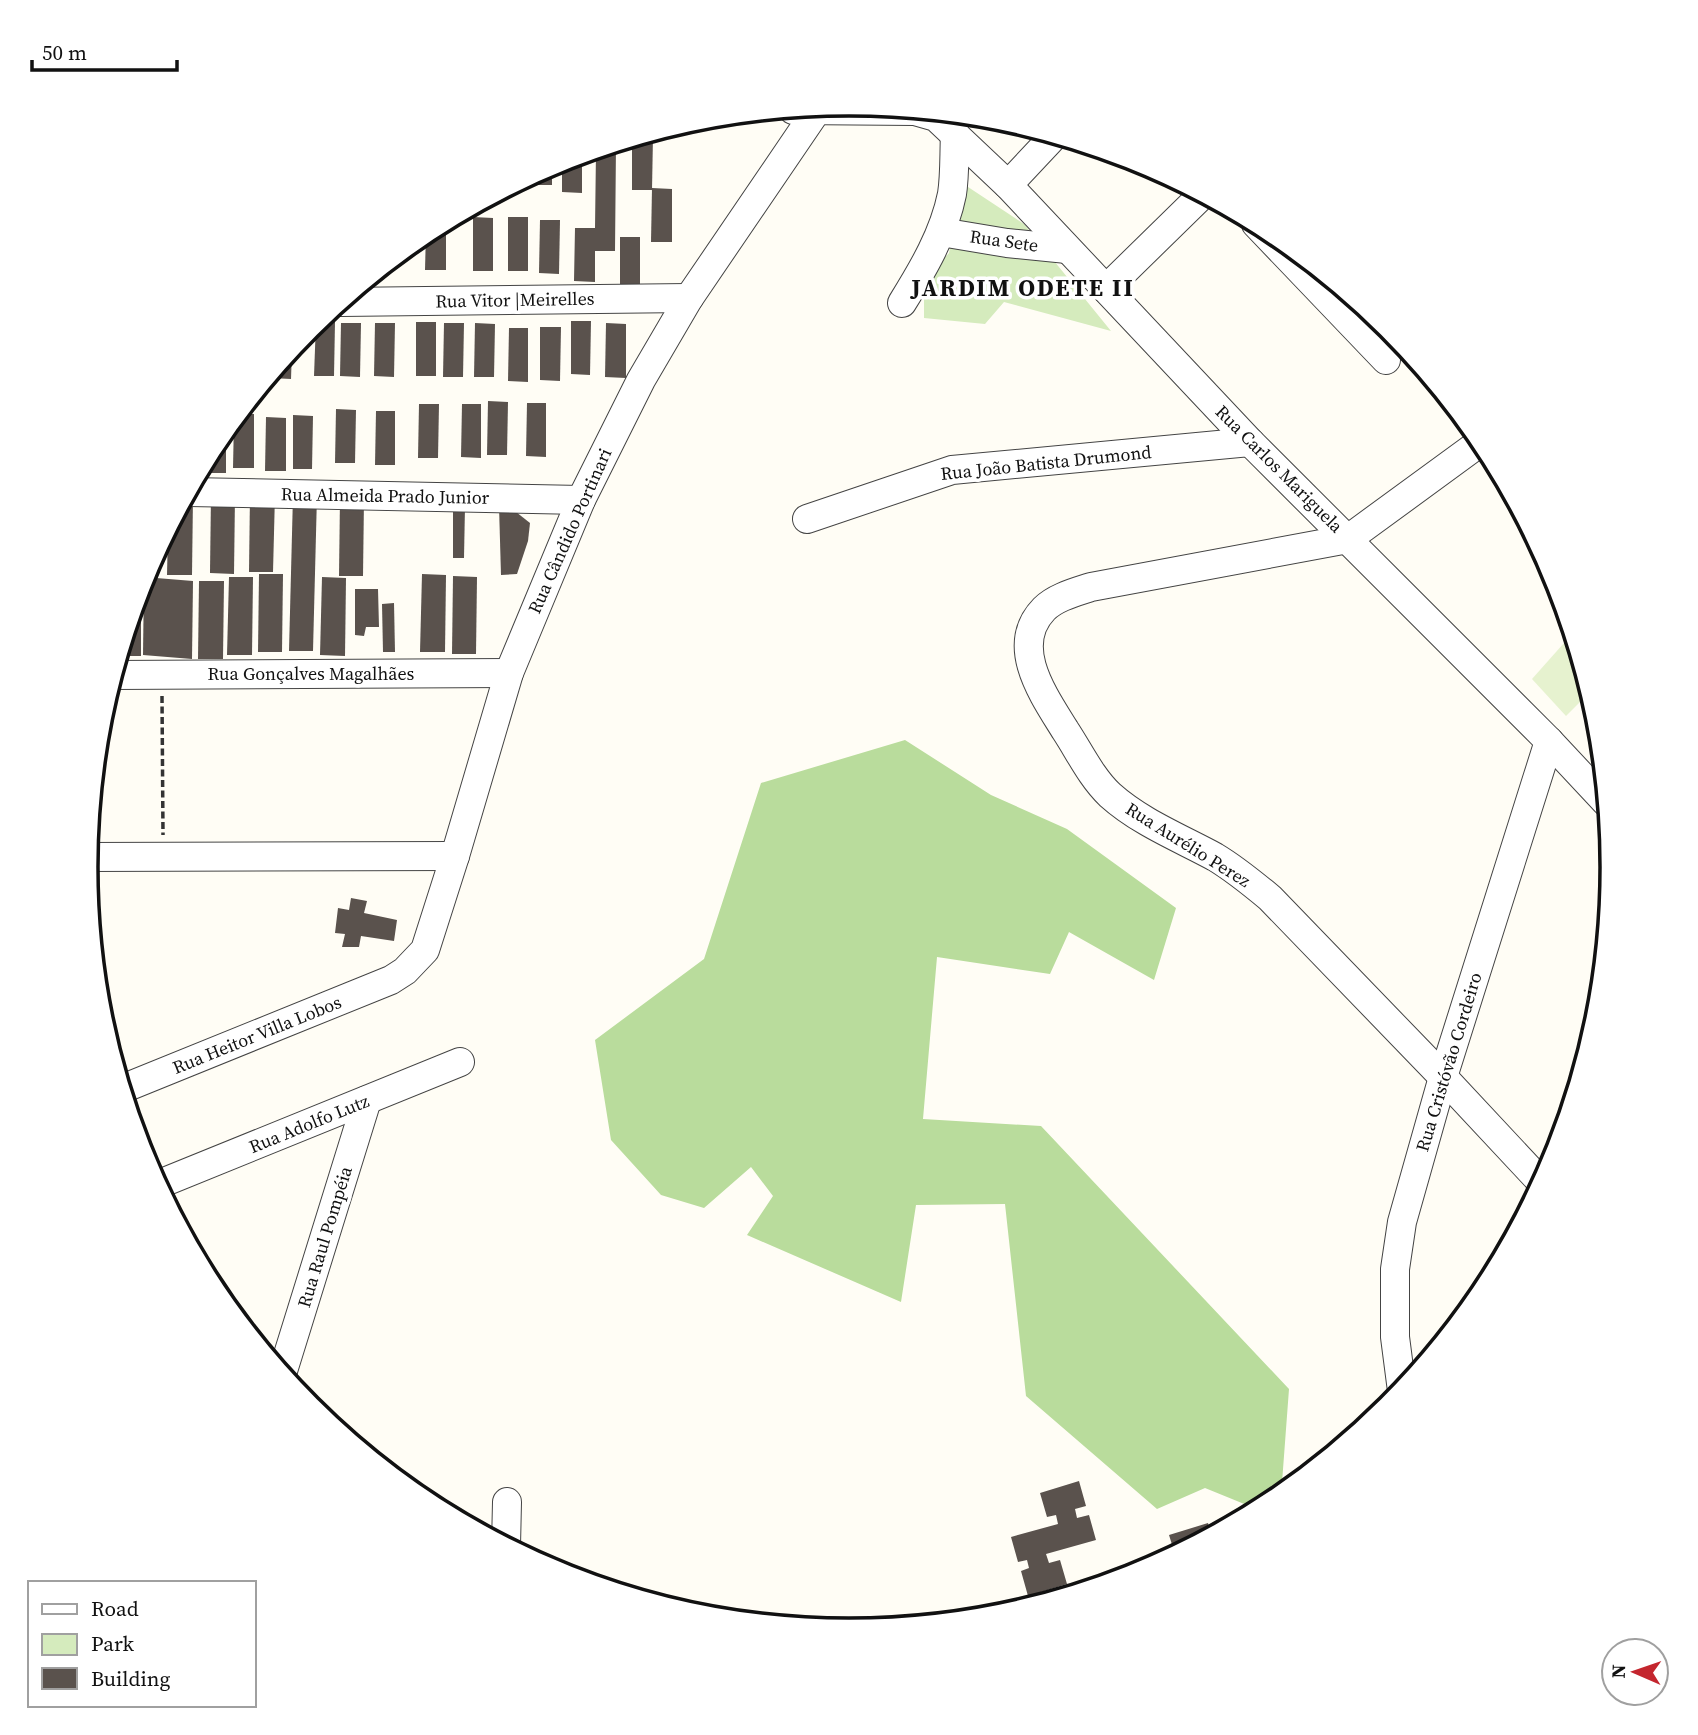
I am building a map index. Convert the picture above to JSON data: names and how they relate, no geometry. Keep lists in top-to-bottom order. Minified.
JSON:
{"streets":{"street":["Rua Sete","Rua Vitor |Meirelles","Rua João Batista Drumond","Rua Carlos Mariguela","Rua Almeida Prado Junior","Rua Cândido Portinari","Rua Gonçalves Magalhães","Rua Aurélio Perez","Rua Heitor Villa Lobos","Rua Cristóvão Cordeiro","Rua Adolfo Lutz","Rua Raul Pompéia"]},"crossings":[["Rua Sete","Rua Carlos Mariguela"],["Rua Vitor |Meirelles","Rua Cândido Portinari"],["Rua João Batista Drumond","Rua Carlos Mariguela"],["Rua Carlos Mariguela","Rua Aurélio Perez"],["Rua Carlos Mariguela","Rua Cristóvão Cordeiro"],["Rua Almeida Prado Junior","Rua Cândido Portinari"],["Rua Cândido Portinari","Rua Gonçalves Magalhães"],["Rua Cândido Portinari","Rua Heitor Villa Lobos"],["Rua Aurélio Perez","Rua Cristóvão Cordeiro"],["Rua Adolfo Lutz","Rua Raul Pompéia"]],"districts":["JARDIM ODETE II"],"legend":["Road","Park","Building"],"scale_bar":"50 m","north":"left"}
